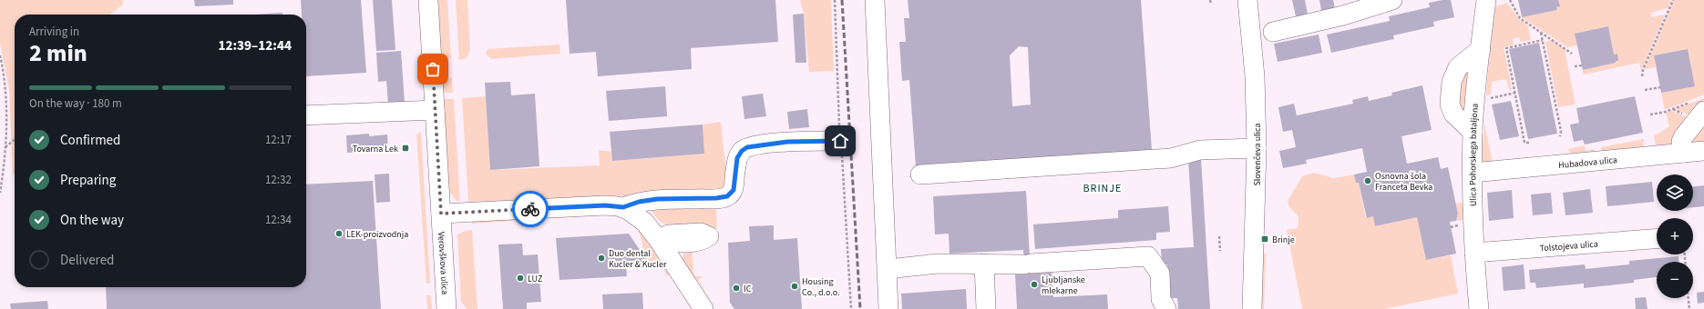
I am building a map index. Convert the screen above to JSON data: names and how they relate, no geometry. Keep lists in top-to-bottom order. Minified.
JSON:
{"streets":{"street":["Slovenčeva ulica","Ulica Pohorskega bataljona","Hubadova ulica","Tolstojeva ulica","Verovškova ulica"]},"crossings":[["Ulica Pohorskega bataljona","Hubadova ulica"],["Ulica Pohorskega bataljona","Tolstojeva ulica"]],"districts":["BRINJE"],"places":{"transit":["Tovarna Lek","Brinje"],"other":["Osnovna šola Franceta Bevka","LEK-proizvodnja","Duo dental Kucler & Kucler","LUZ","Ljubljanske mlekarne","Housing Co., d.o.o.","IC"]},"page":{"heading":["2 min","Arriving in","12:39–12:44"],"bar":"On the way · 180 m","list":[["Confirmed","12:17"],["Preparing","12:32"],["On the way","12:34"],"Delivered"],"map_buttons":["+","−"]}}
